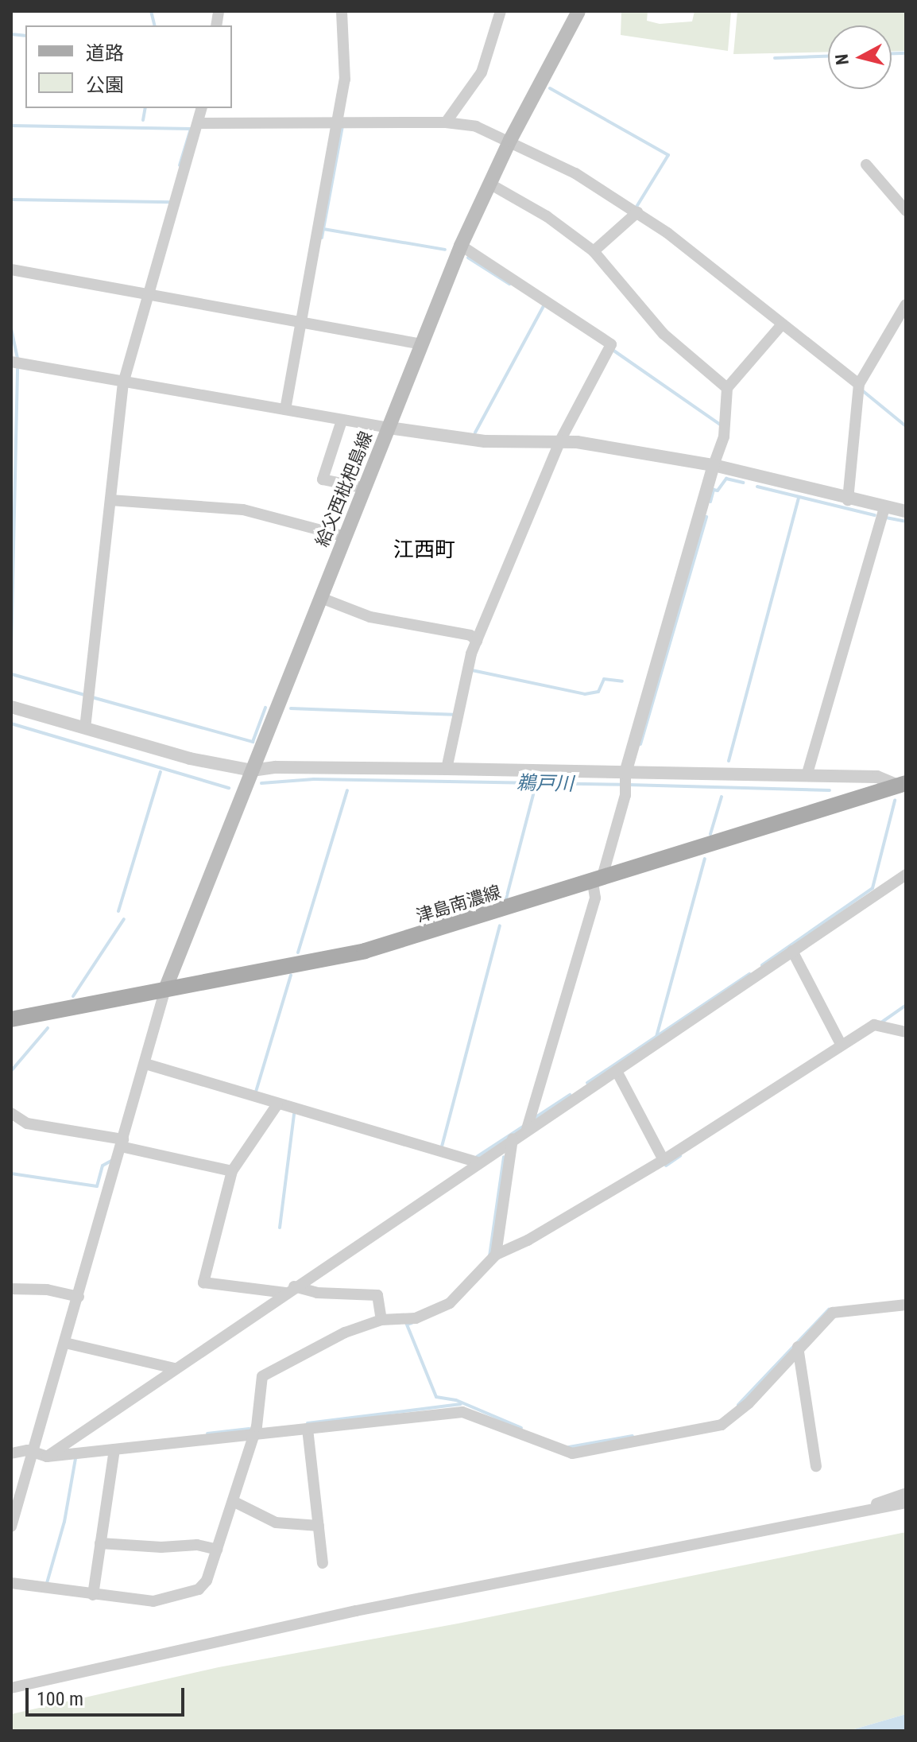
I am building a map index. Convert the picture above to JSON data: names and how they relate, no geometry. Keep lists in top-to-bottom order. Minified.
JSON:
{"streets":{"main road":["給父西枇杷島線","津島南濃線"]},"crossings":[["給父西枇杷島線","津島南濃線"]],"districts":["江西町"],"water":["鵜戸川"],"legend":["道路","公園"],"scale_bar":"100 m","north":"left"}
